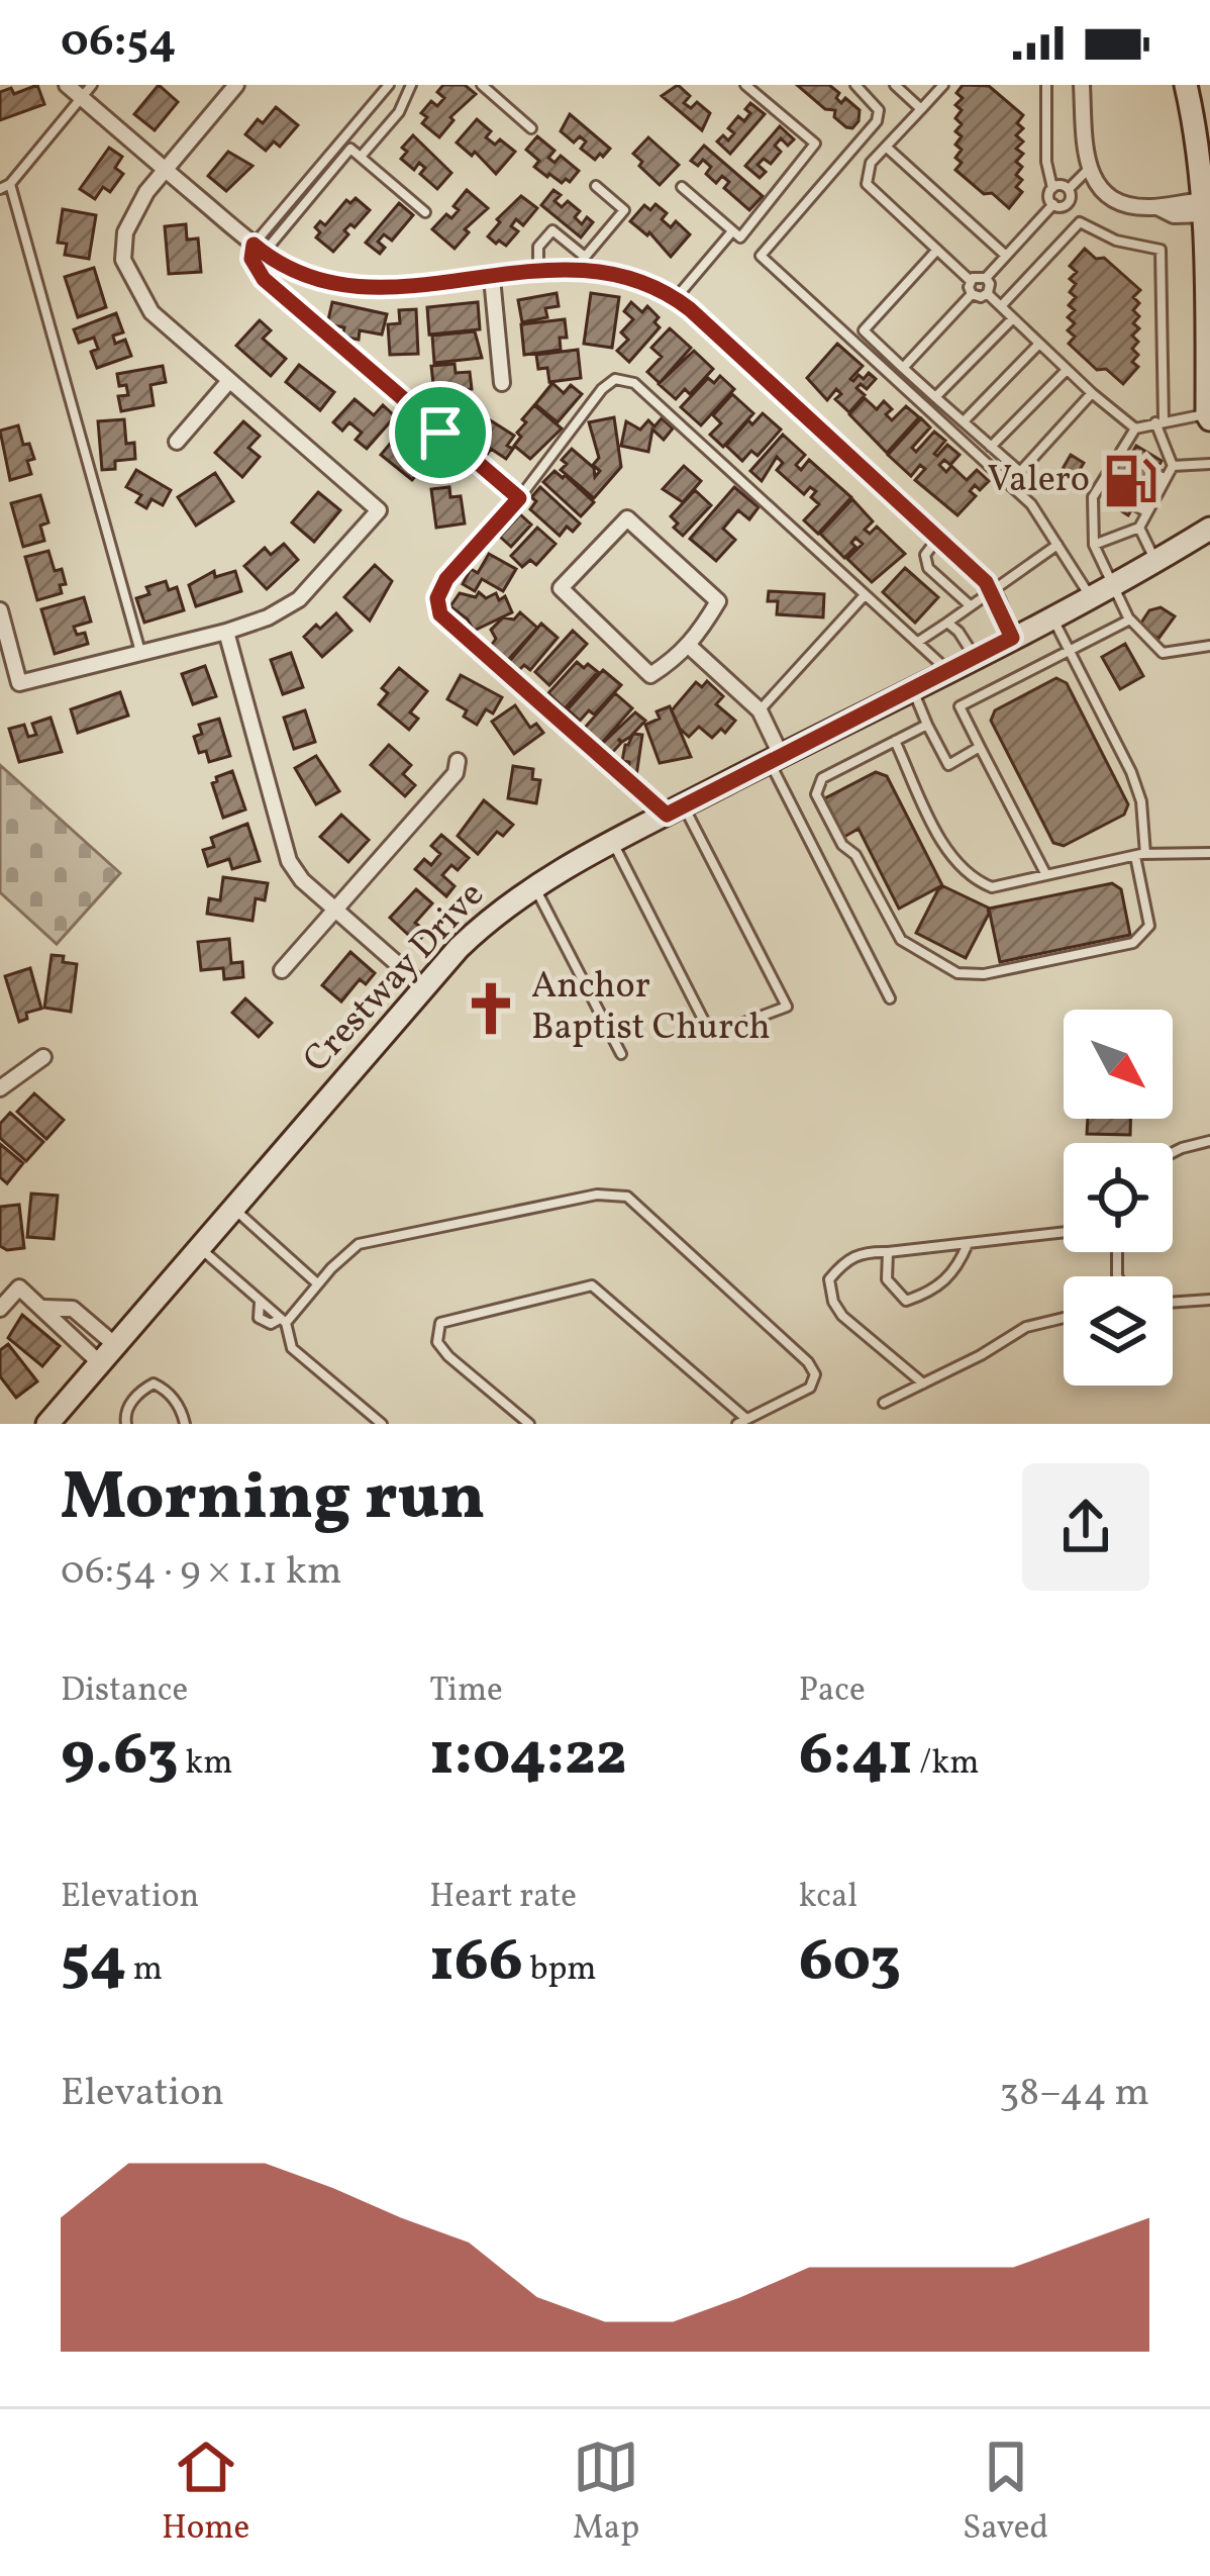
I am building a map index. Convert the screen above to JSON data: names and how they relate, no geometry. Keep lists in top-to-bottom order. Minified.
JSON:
{"streets":{"main road":["Crestway Drive"]},"places":{"fuel station":["Valero"],"church":["Anchor Baptist Church"]},"north":"bottom right","page":{"status":"06:54","heading":["Morning run","06:54 · 9 × 1.1 km"],"stats":[["Distance","9.63 km"],["Time","1:04:22"],["Pace","6:41 /km"],["Elevation","54 m"],["Heart rate","166 bpm"],["kcal","603"]],"chart":["Elevation","38–44 m"],"tabs":["Home","Map","Saved"]}}
